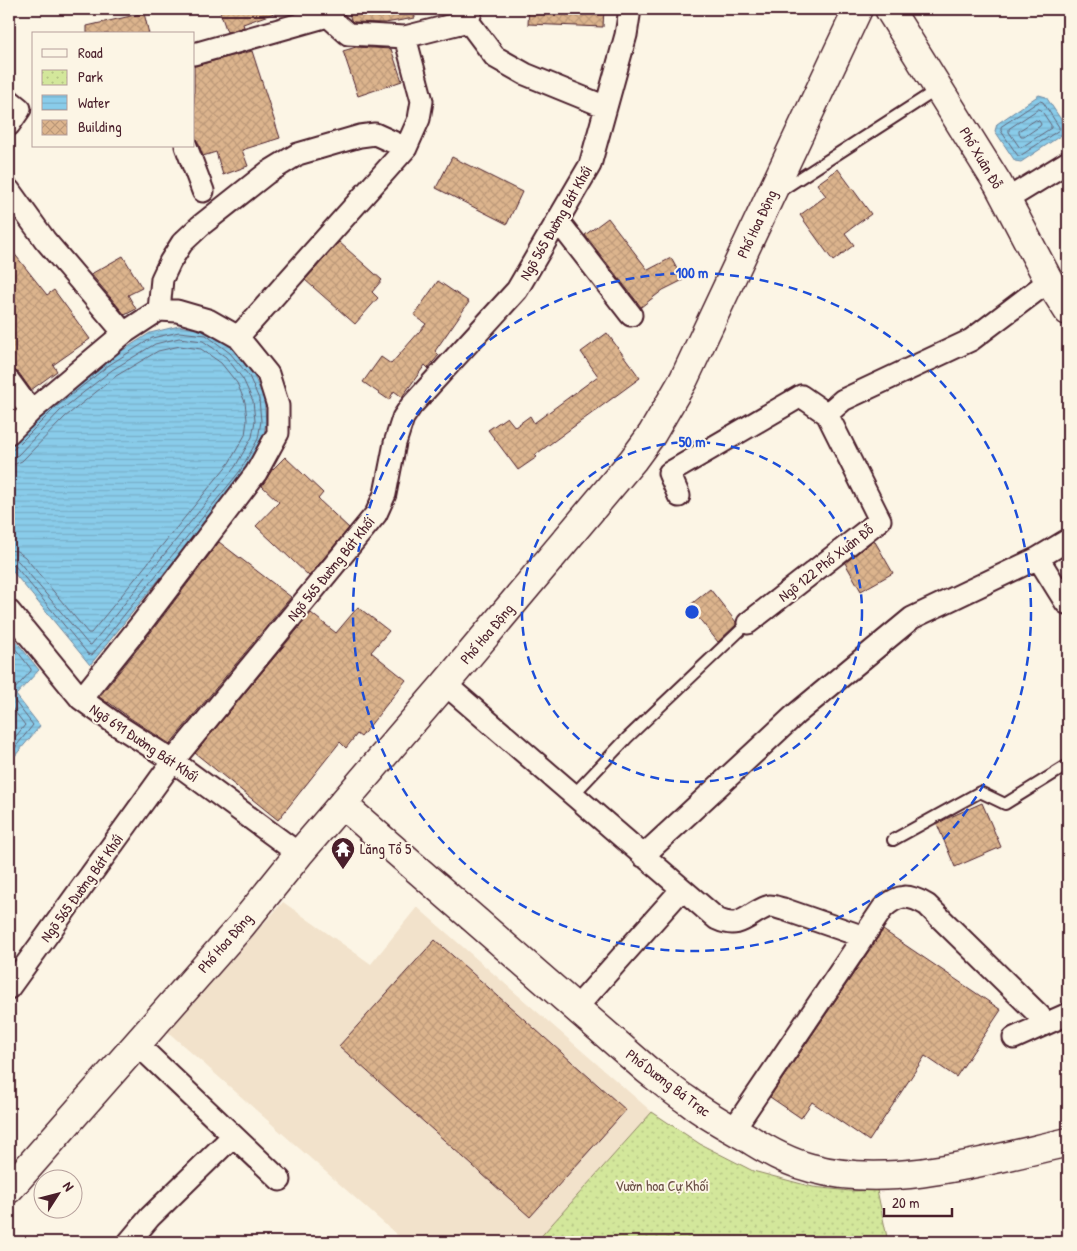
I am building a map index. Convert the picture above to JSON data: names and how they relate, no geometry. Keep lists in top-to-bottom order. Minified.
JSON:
{"streets":{"street":["Phố Xuân Đỗ","Ngõ 565 Đường Bát Khối","Phố Hoa Động","Ngõ 122 Phố Xuân Đỗ","Ngõ 691 Đường Bát Khối","Phố Dương Bá Trạc"]},"crossings":[["Ngõ 565 Đường Bát Khối","Ngõ 691 Đường Bát Khối"],["Phố Hoa Động","Ngõ 691 Đường Bát Khối"],["Phố Hoa Động","Phố Dương Bá Trạc"]],"parks":["Vườn hoa Cự Khối"],"places":{"temple":["Lăng Tổ 5"]},"legend":["Road","Park","Water","Building"],"scale_bar":"20 m","north":"top right","rings":["100 m","50 m"]}
